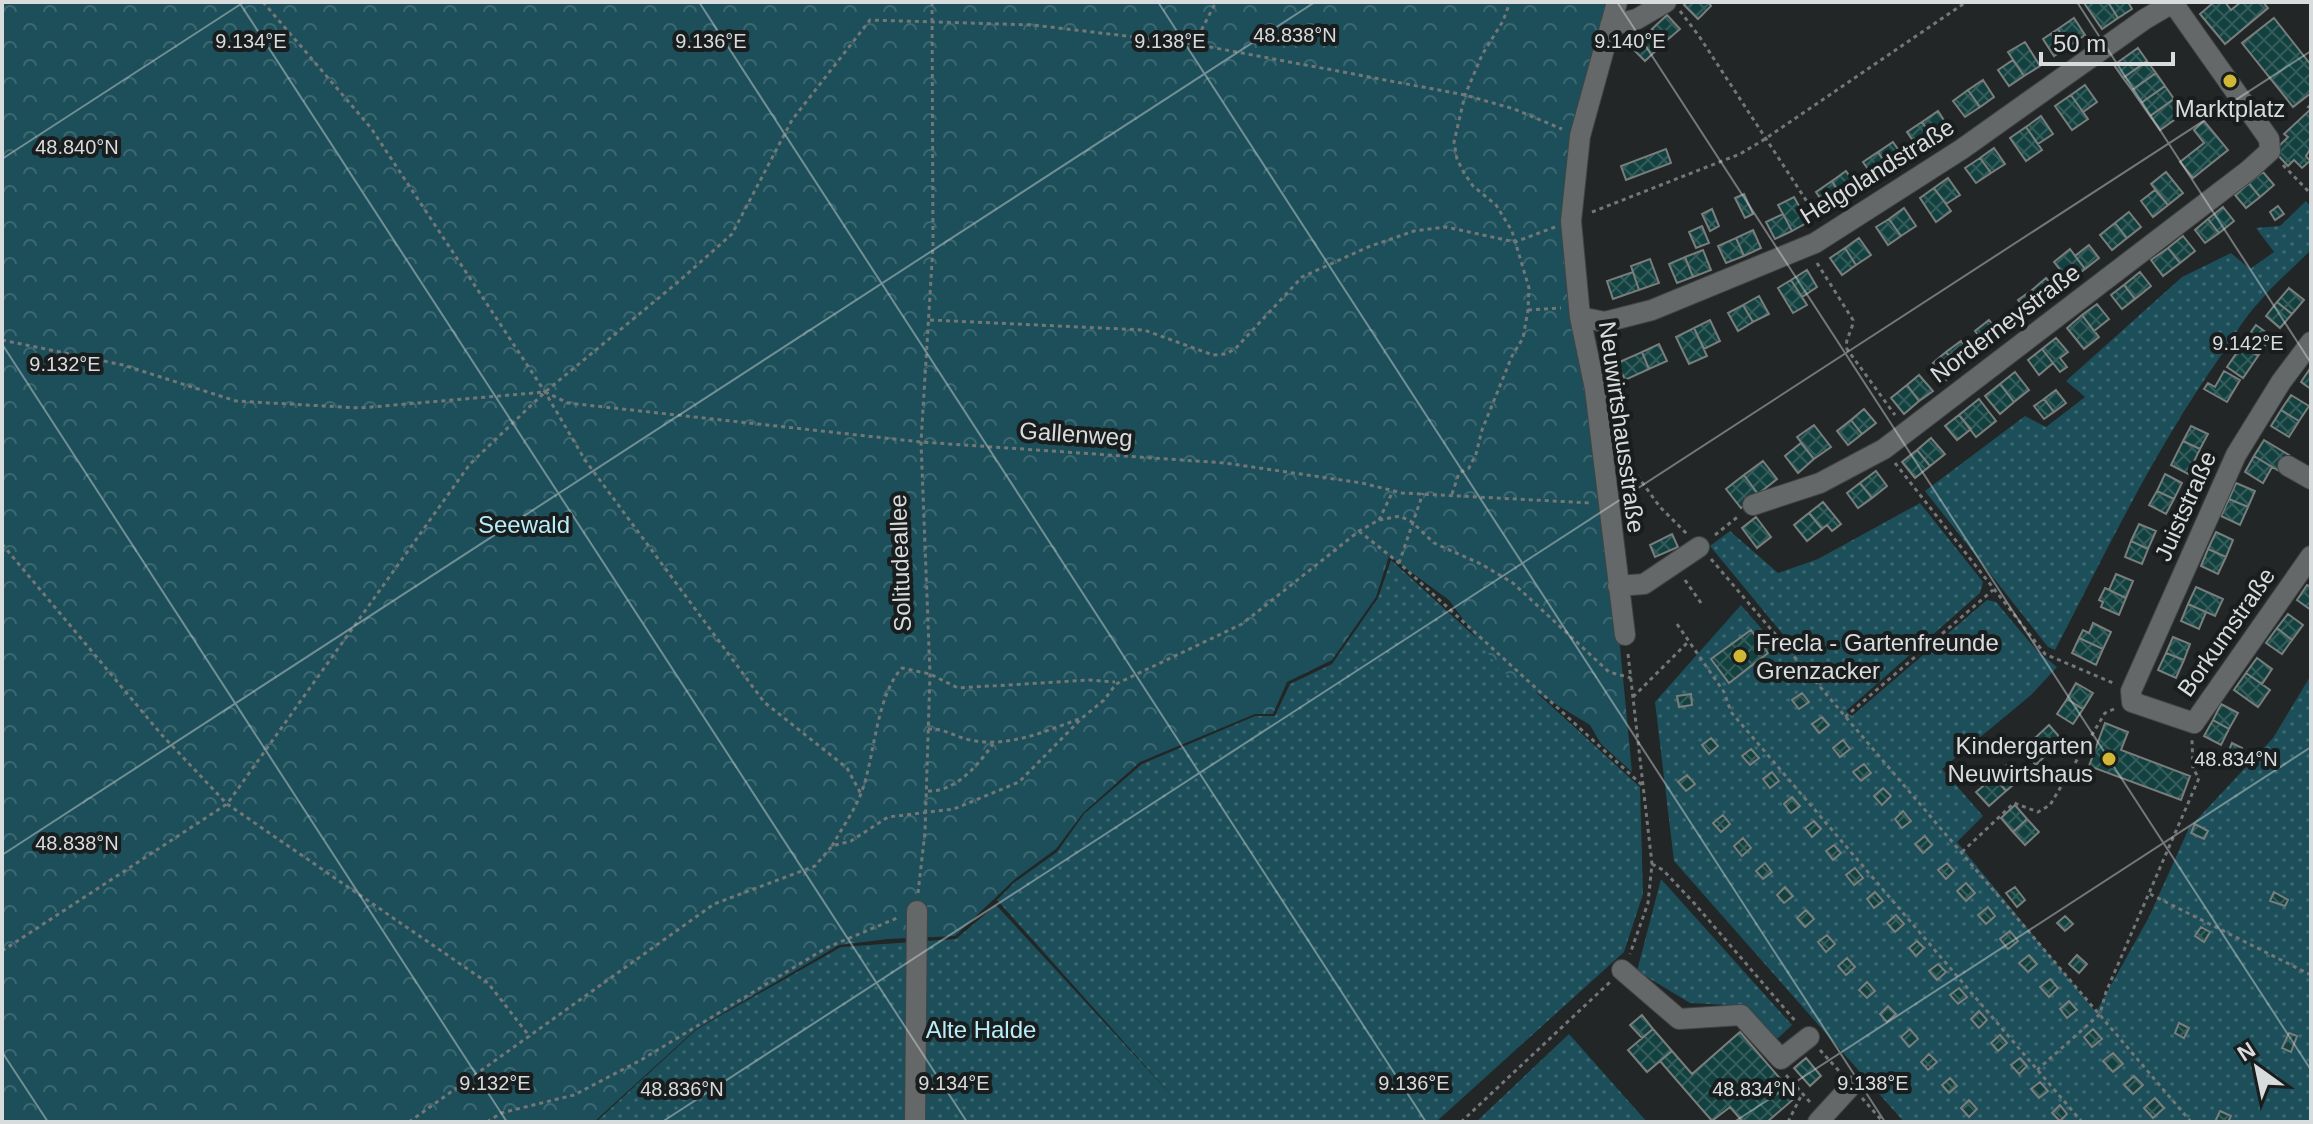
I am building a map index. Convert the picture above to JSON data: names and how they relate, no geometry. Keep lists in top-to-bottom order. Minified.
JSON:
{"streets":{"street":["Helgolandstraße","Norderneystraße","Neuwirtshausstraße","Juiststraße","Borkumstraße"],"path":["Gallenweg","Solitudeallee"]},"crossings":[["Helgolandstraße","Neuwirtshausstraße"],["Neuwirtshausstraße","Gallenweg"],["Gallenweg","Solitudeallee"],["Juiststraße","Borkumstraße"]],"parks":["Seewald","Alte Halde"],"places":["Marktplatz","Frecla - Gartenfreunde Grenzacker","Kindergarten Neuwirtshaus"],"scale_bar":"50 m","north":"top left","coordinates":["48.838°N","9.134°E","9.136°E","9.138°E","9.140°E","48.840°N","9.142°E","9.132°E","48.834°N","48.836°N"]}
